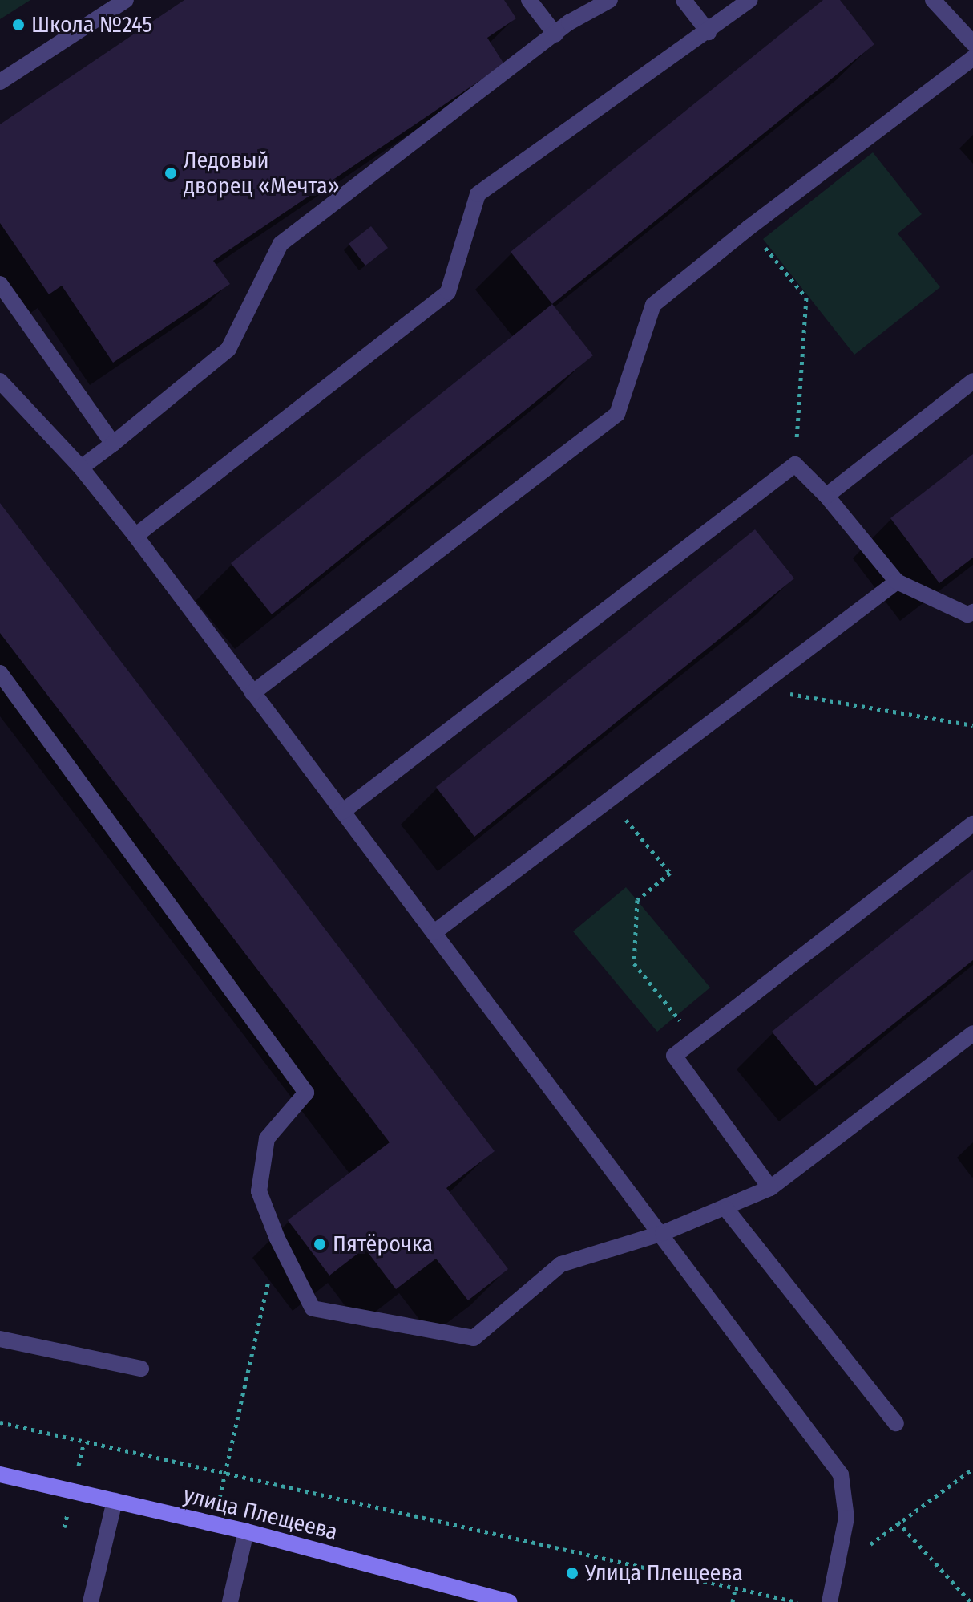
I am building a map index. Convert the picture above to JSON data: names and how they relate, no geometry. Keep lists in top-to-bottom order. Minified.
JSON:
{"streets":{"main road":["улица Плещеева"]},"places":["Школа №245","Ледовый дворец «Мечта»","Пятёрочка","Улица Плещеева"]}
